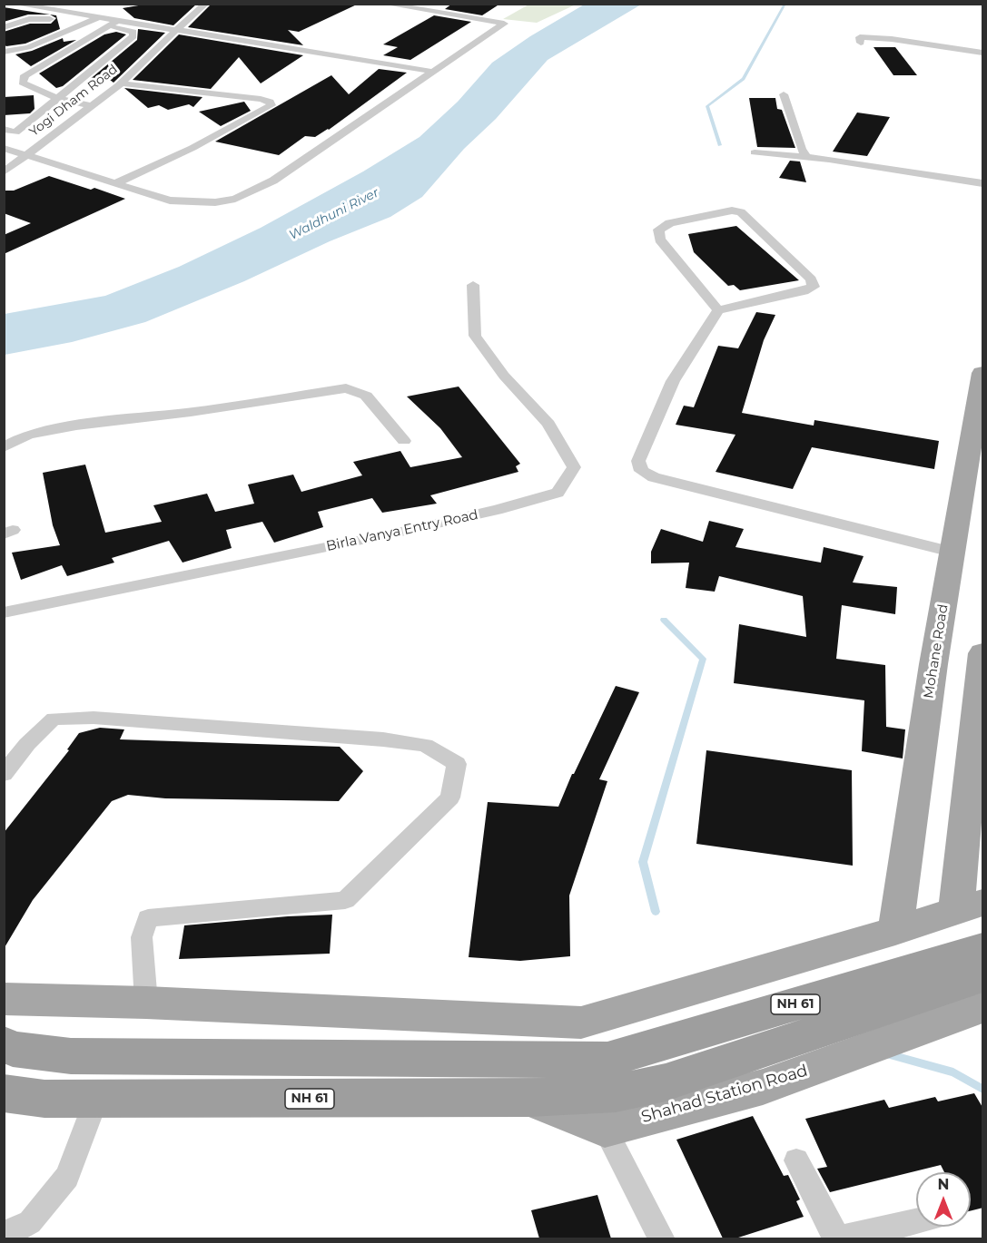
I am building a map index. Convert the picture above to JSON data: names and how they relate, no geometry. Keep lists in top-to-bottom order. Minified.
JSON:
{"streets":{"highway":["NH 61"],"main road":["Mohane Road","Shahad Station Road"],"street":["Yogi Dham Road","Birla Vanya Entry Road"]},"crossings":[["NH 61","Shahad Station Road"]],"water":["Waldhuni River"],"north":"top"}
